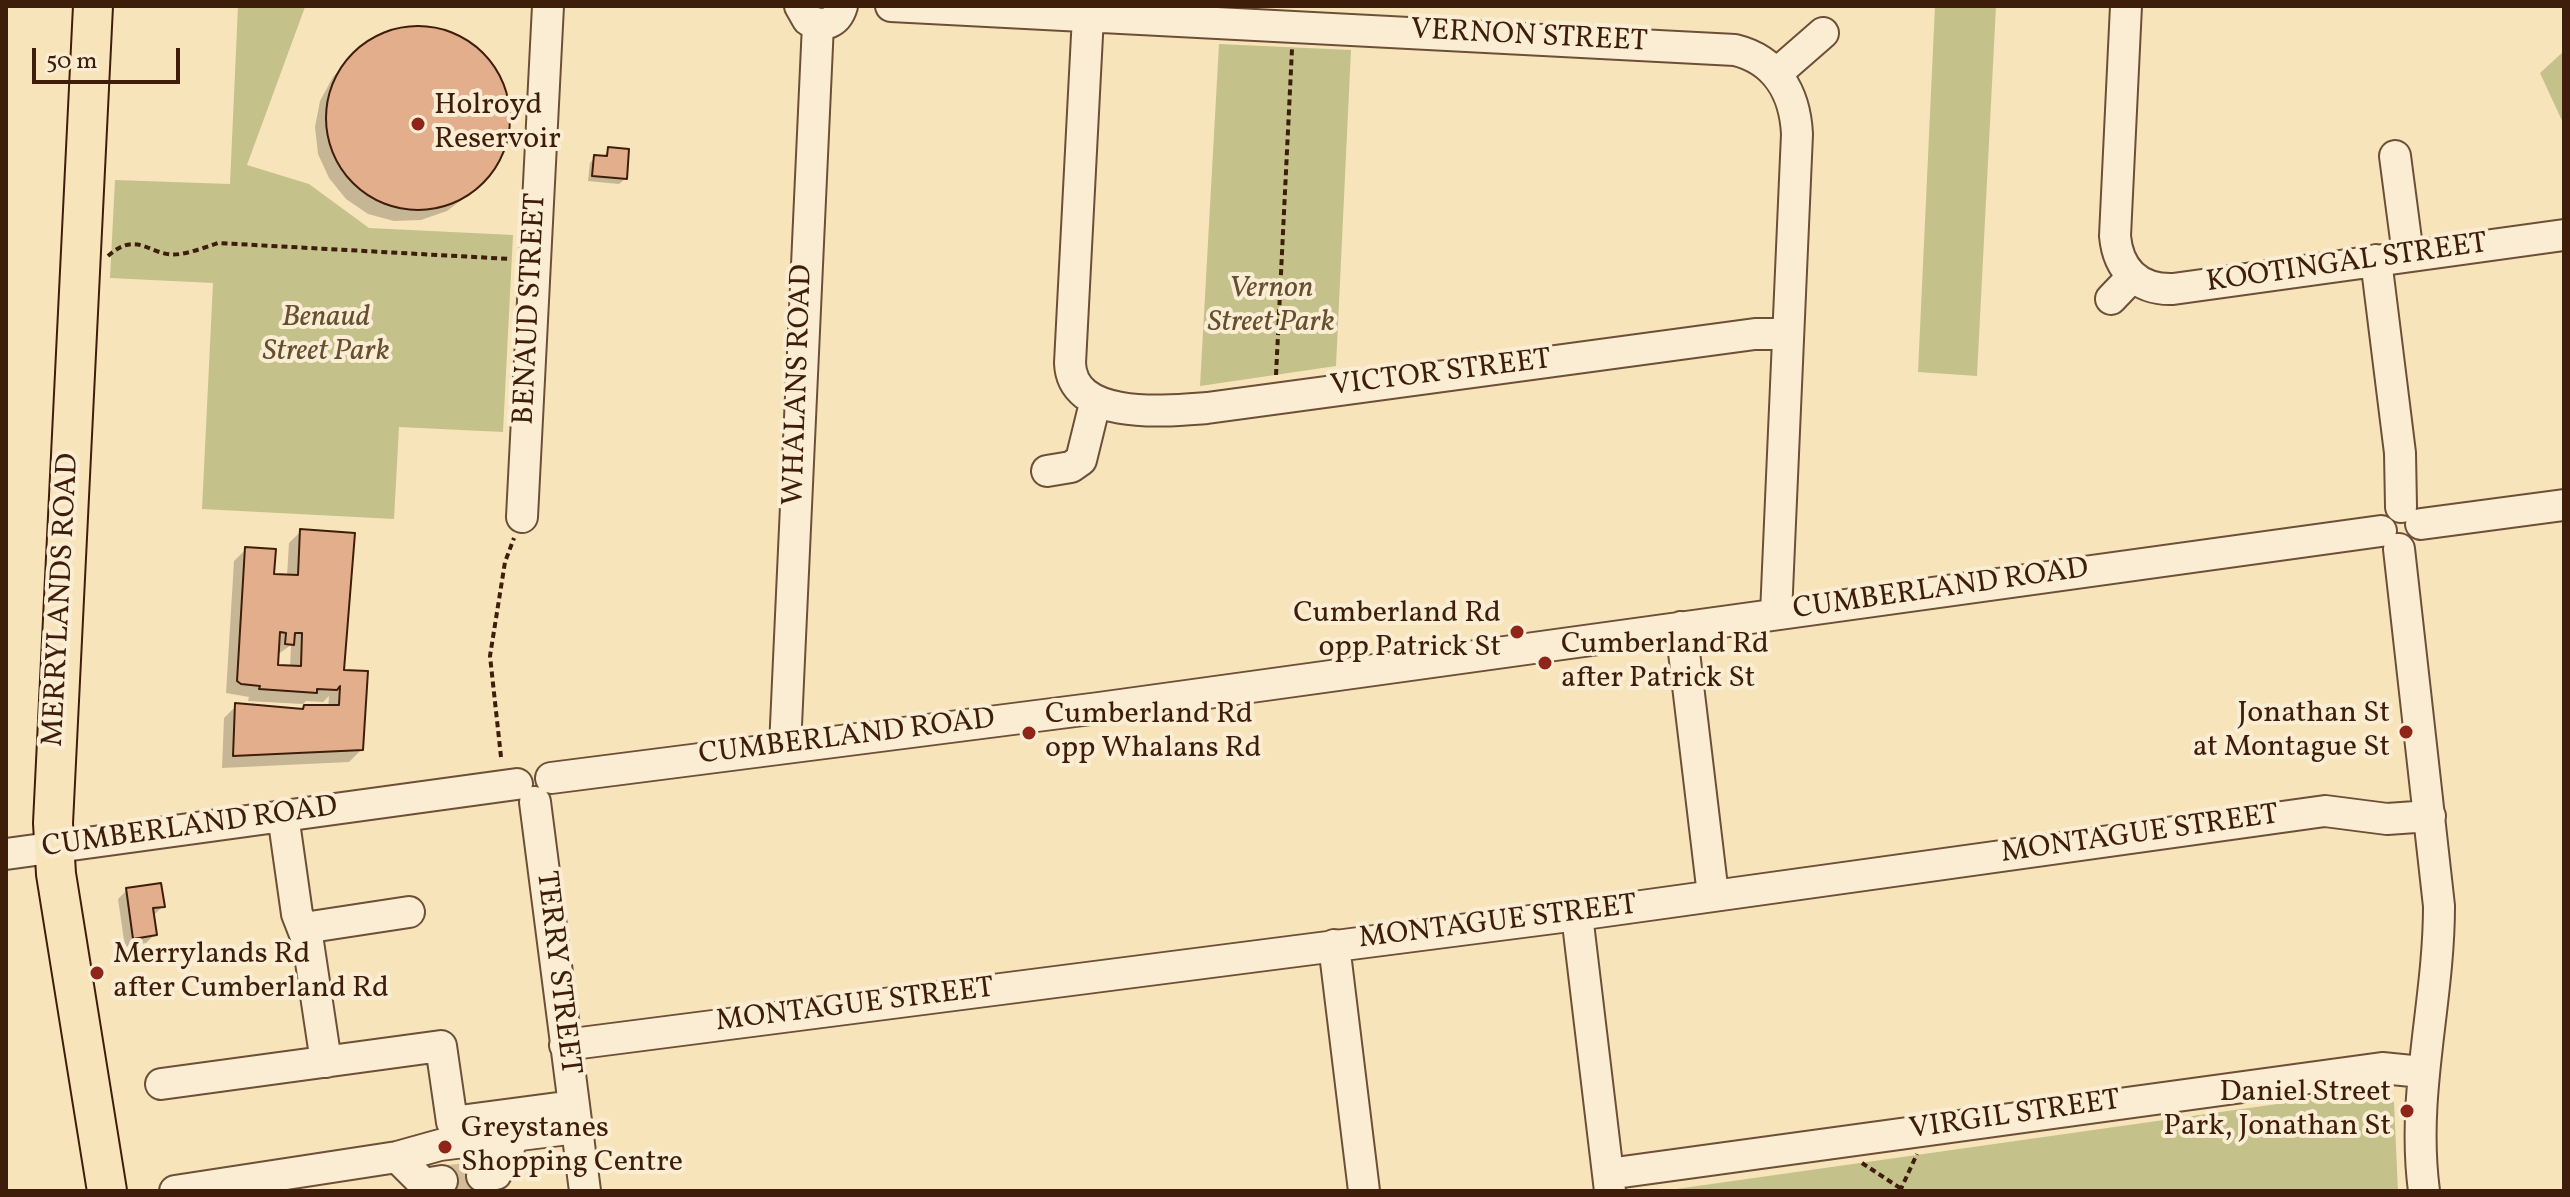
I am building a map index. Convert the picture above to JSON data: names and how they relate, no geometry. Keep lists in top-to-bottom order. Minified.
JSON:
{"streets":{"main road":["MERRYLANDS ROAD"],"street":["VERNON STREET","KOOTINGAL STREET","BENAUD STREET","VICTOR STREET","WHALANS ROAD","CUMBERLAND ROAD","MONTAGUE STREET","TERRY STREET","VIRGIL STREET"]},"crossings":[["WHALANS ROAD","CUMBERLAND ROAD"],["CUMBERLAND ROAD","MERRYLANDS ROAD"],["CUMBERLAND ROAD","TERRY STREET"],["MONTAGUE STREET","TERRY STREET"]],"parks":["Vernon Street Park","Benaud Street Park"],"places":["Holroyd Reservoir","Cumberland Rd opp Patrick St","Cumberland Rd after Patrick St","Jonathan St at Montague St","Cumberland Rd opp Whalans Rd","Merrylands Rd after Cumberland Rd","Daniel Street Park, Jonathan St","Greystanes Shopping Centre"],"scale_bar":"50 m"}
